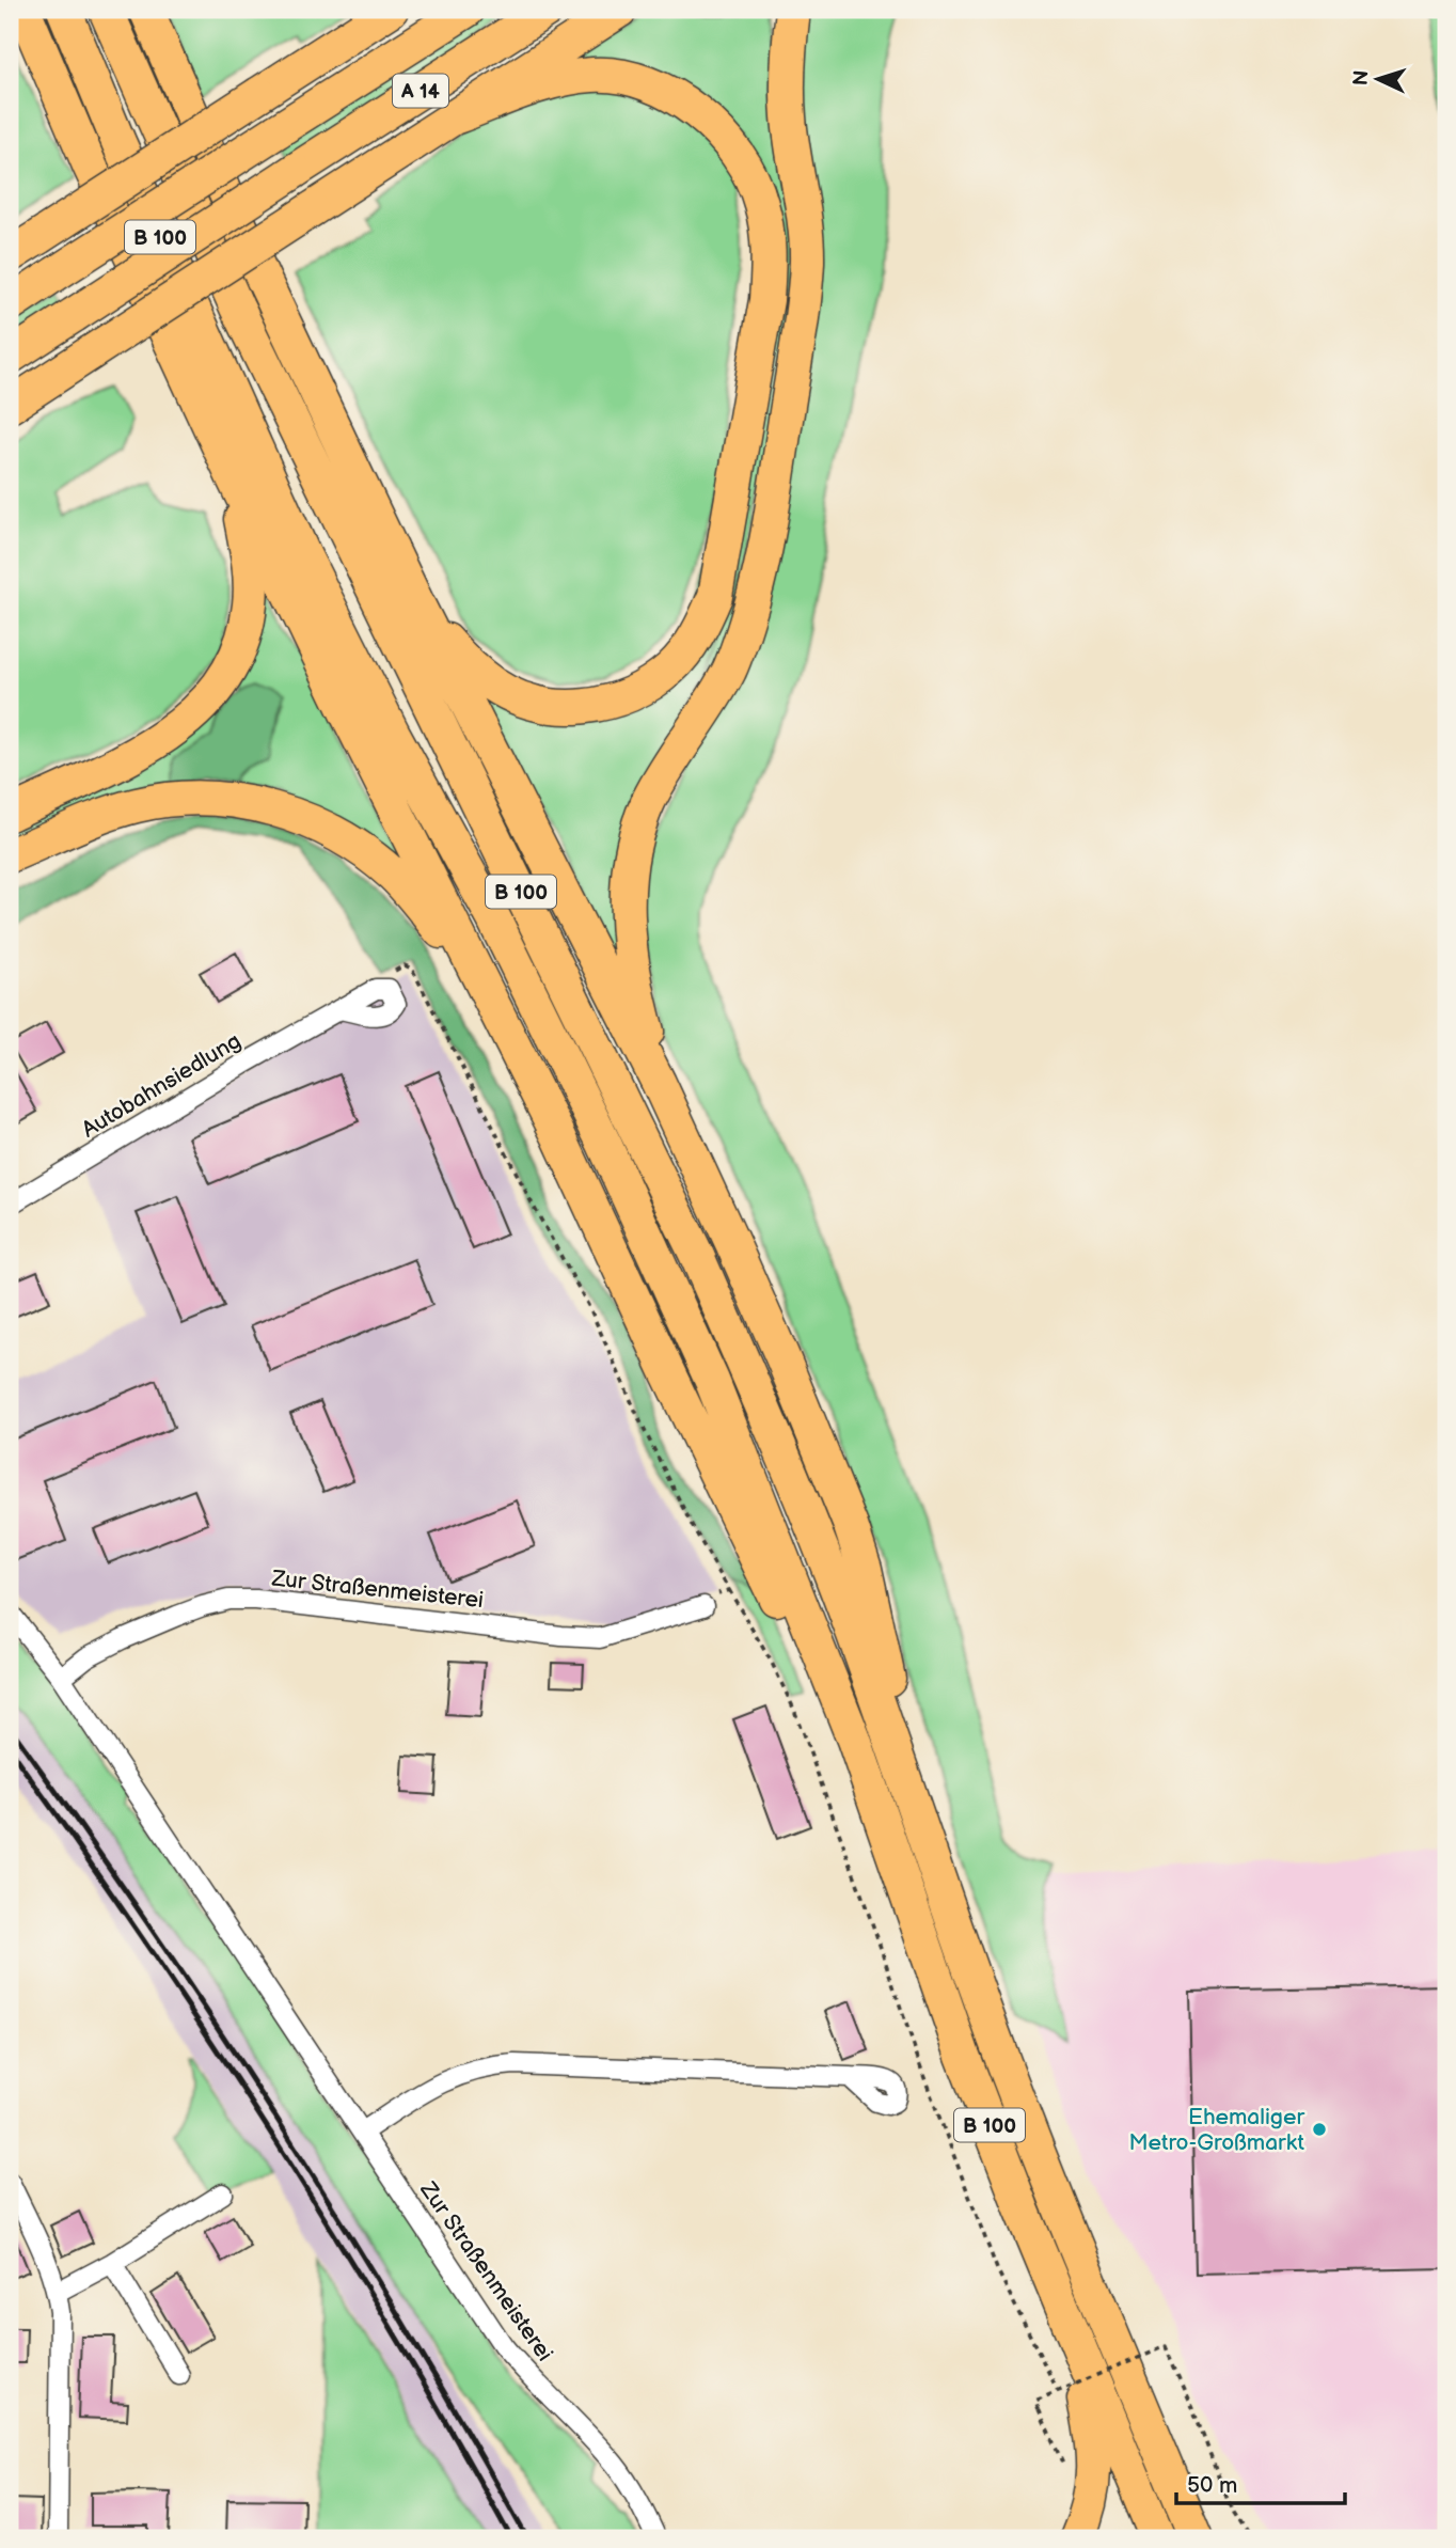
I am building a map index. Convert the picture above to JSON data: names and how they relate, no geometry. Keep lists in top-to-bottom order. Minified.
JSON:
{"streets":{"highway":["A 14","B 100"],"street":["Autobahnsiedlung","Zur Straßenmeisterei"]},"places":["Ehemaliger Metro-Großmarkt"],"scale_bar":"50 m","north":"left"}
